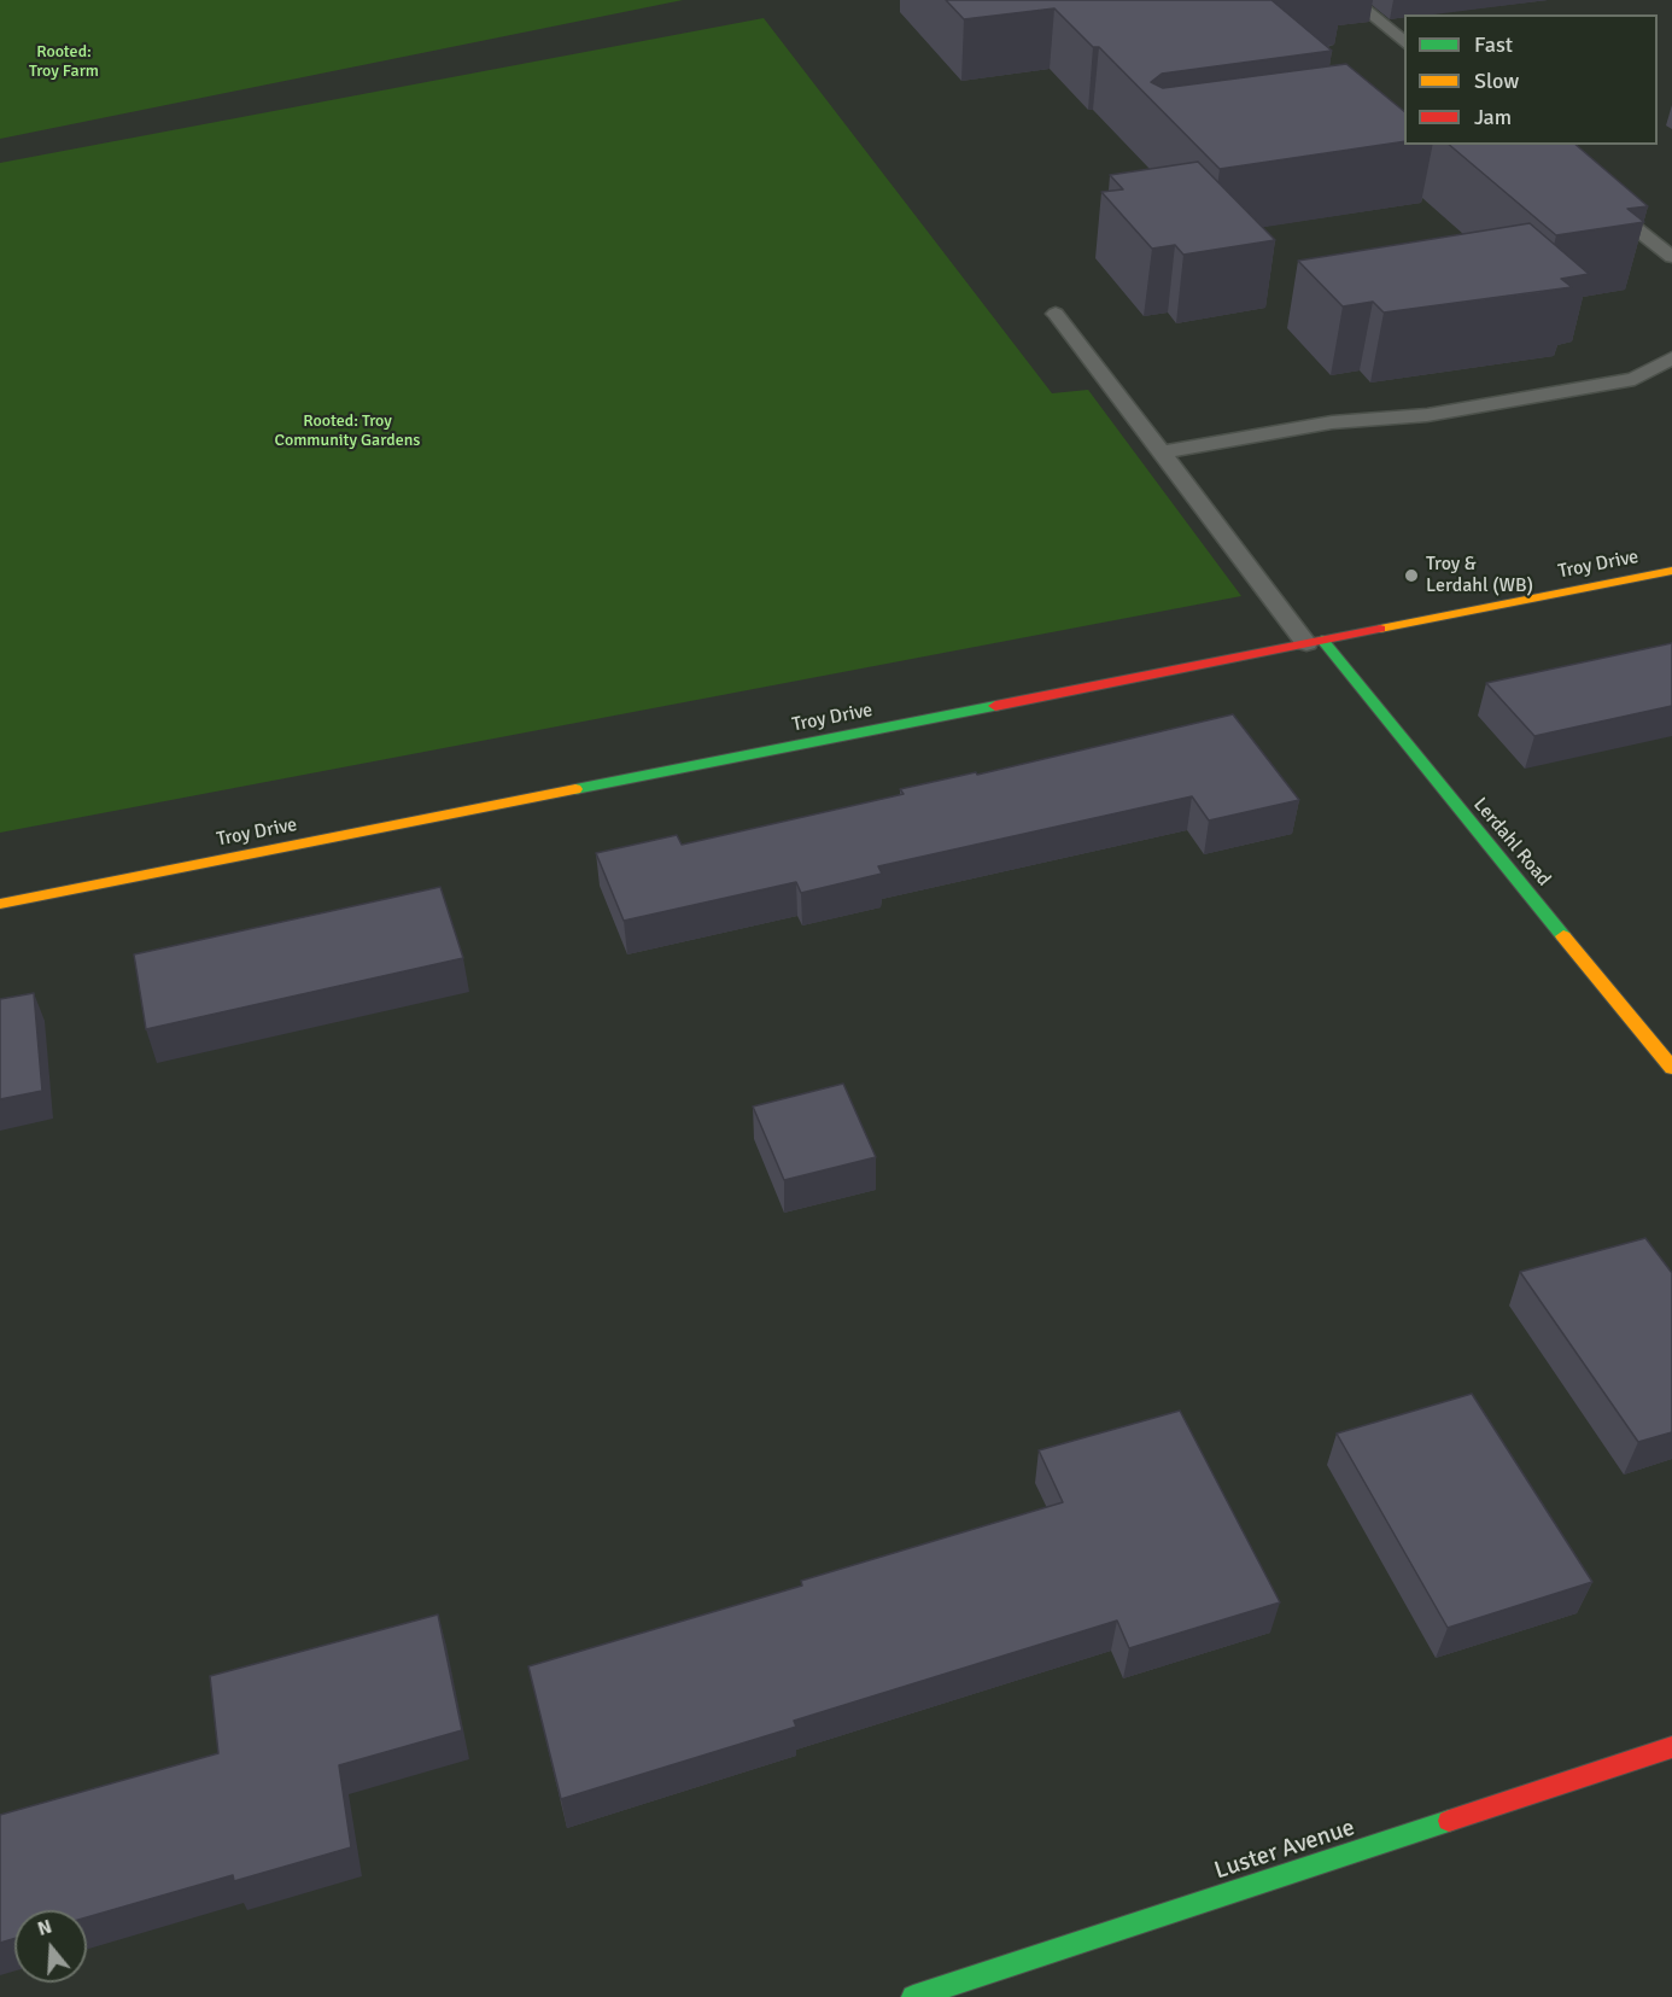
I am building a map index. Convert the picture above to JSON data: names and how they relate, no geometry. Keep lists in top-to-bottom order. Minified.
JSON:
{"streets":{"street":["Troy Drive","Lerdahl Road","Luster Avenue"]},"crossings":[["Troy Drive","Lerdahl Road"]],"parks":["Rooted: Troy Farm","Rooted: Troy Community Gardens"],"places":["Troy & Lerdahl (WB)"],"legend":["Fast","Slow","Jam"],"north":"top"}
